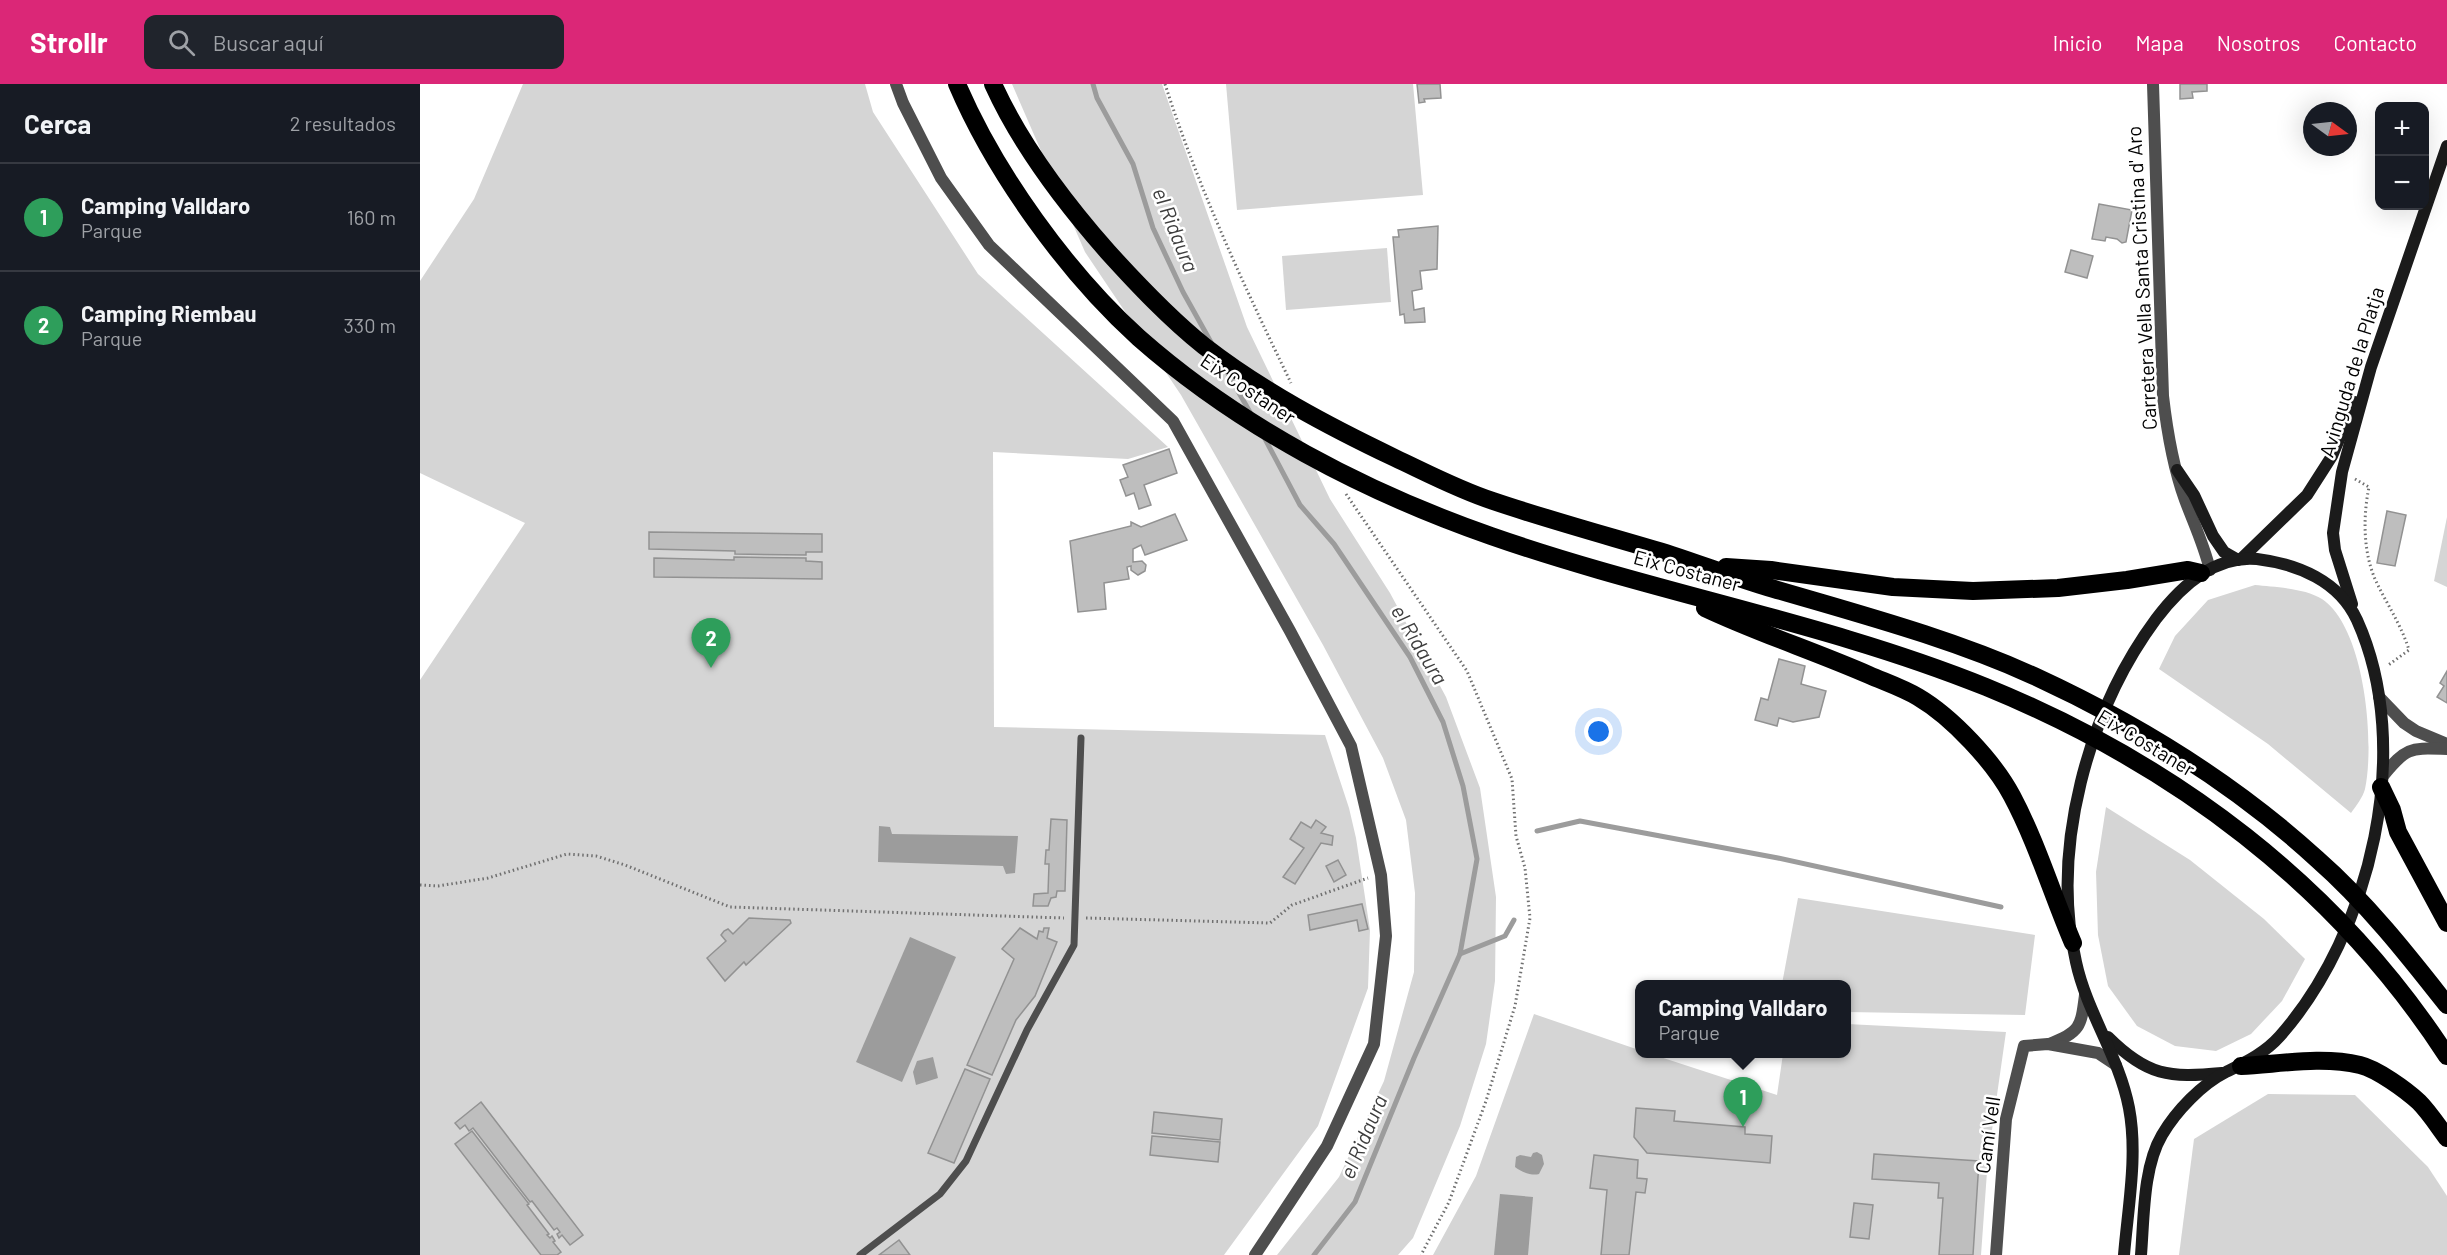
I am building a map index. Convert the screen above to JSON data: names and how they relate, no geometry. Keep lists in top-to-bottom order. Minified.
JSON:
{"streets":{"highway":["Eix Costaner"],"street":["Carretera Vella Santa Cristina d' Aro","Avinguda de la Platja","Camí Vell"]},"water":["el Ridaura"],"north":"right","page":{"header":"Strollr","search":"Buscar aquí","nav":["Inicio","Mapa","Nosotros","Contacto"],"heading":["Cerca","2 resultados"],"map_buttons":["+","−"],"list":[{"mark":"1","name":"Camping Valldaro","note":"Parque","value":"160 m"},{"mark":"2","name":"Camping Riembau","note":"Parque","value":"330 m"}],"pins":["2","1"],"popup":["Camping Valldaro","Parque"]}}
